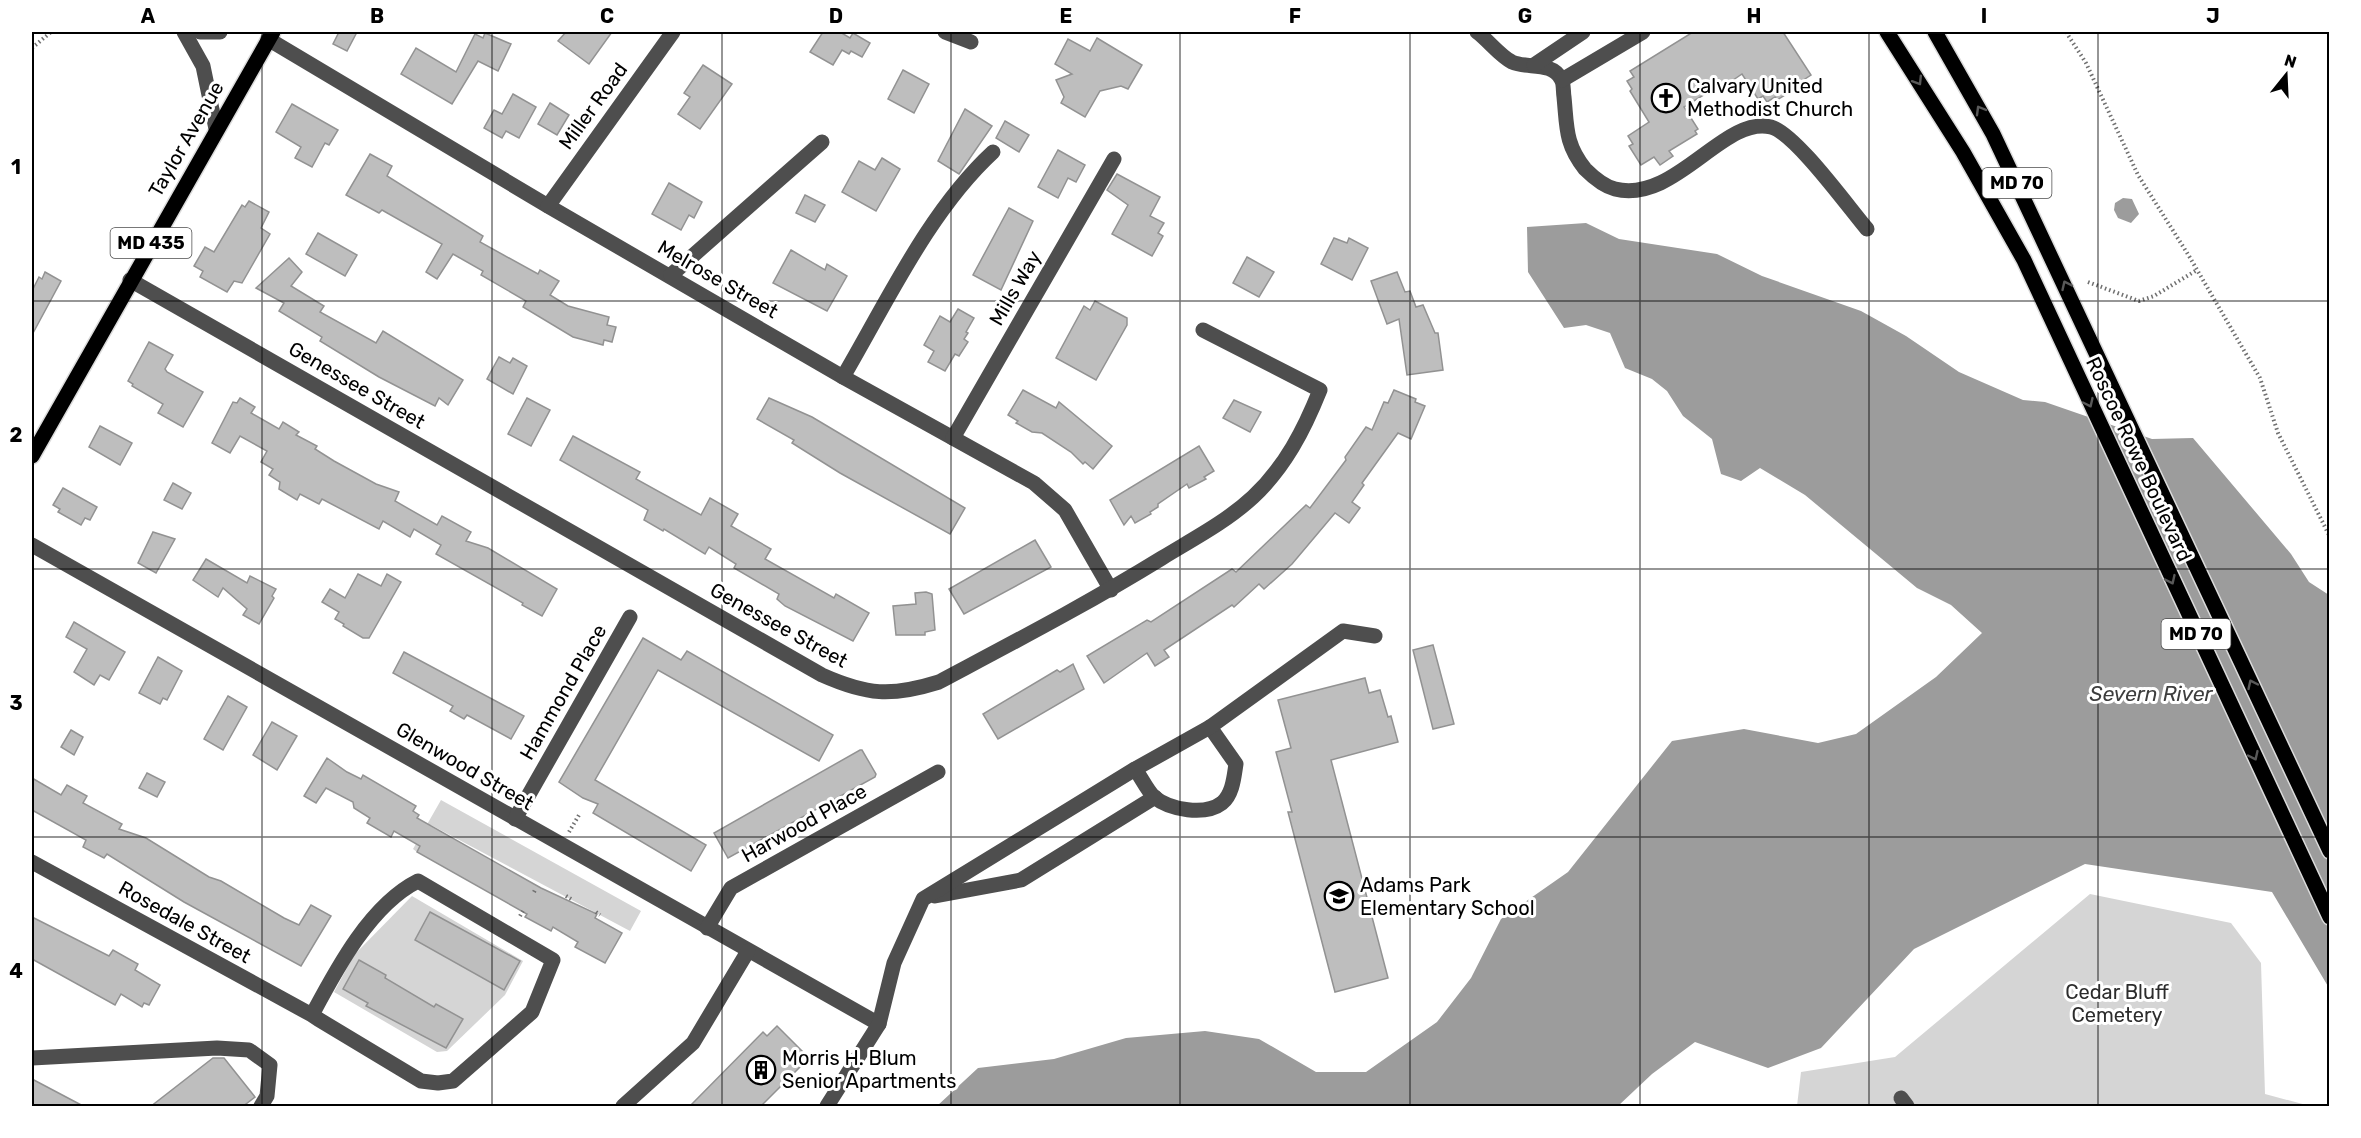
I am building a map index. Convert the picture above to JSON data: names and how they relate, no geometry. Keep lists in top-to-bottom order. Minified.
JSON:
{"streets":{"main road":["Taylor Avenue","MD 70","MD 435","Roscoe Rowe Boulevard"],"street":["Miller Road","Melrose Street","Mills Way","Genessee Street","Hammond Place","Glenwood Street","Harwood Place","Rosedale Street"]},"crossings":[["Miller Road","Melrose Street"],["Taylor Avenue","Melrose Street"],["Taylor Avenue","Genessee Street"],["Melrose Street","Mills Way"],["Melrose Street","Genessee Street"],["Hammond Place","Glenwood Street"],["Glenwood Street","Harwood Place"]],"water":["Severn River"],"parks":["Cedar Bluff Cemetery"],"places":{"church":["Calvary United Methodist Church"],"school or university":["Adams Park Elementary School"],"building":["Morris H. Blum Senior Apartments"]},"north":"top","grid":{"columns":["A","B","C","D","E","F","G","H","I","J"],"rows":["1","2","3","4"]}}
